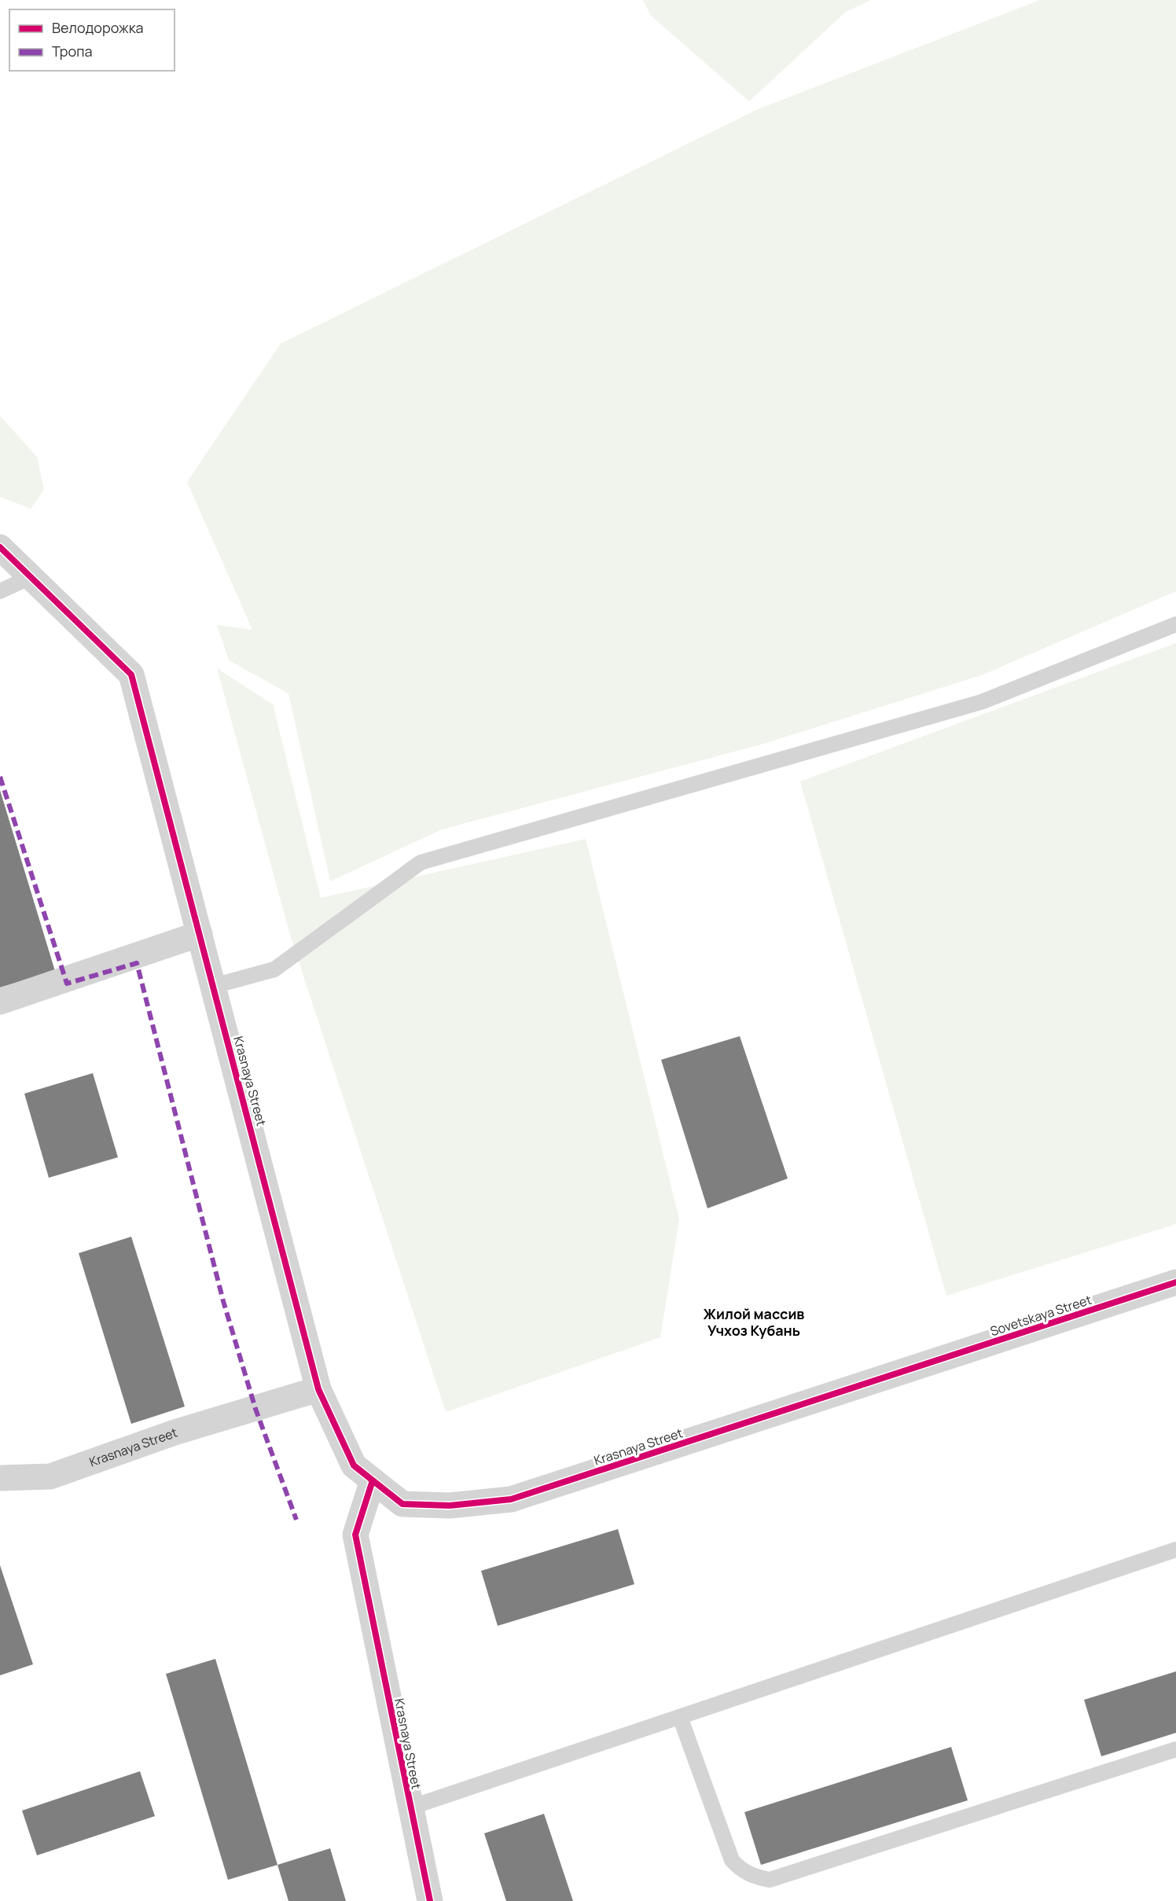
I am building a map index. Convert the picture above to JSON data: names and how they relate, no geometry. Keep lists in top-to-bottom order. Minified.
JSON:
{"streets":{"street":["Krasnaya Street","Sovetskaya Street"]},"crossings":[["Krasnaya Street","Sovetskaya Street"]],"districts":["Жилой массив Учхоз Кубань"],"legend":["Велодорожка","Тропа"]}
